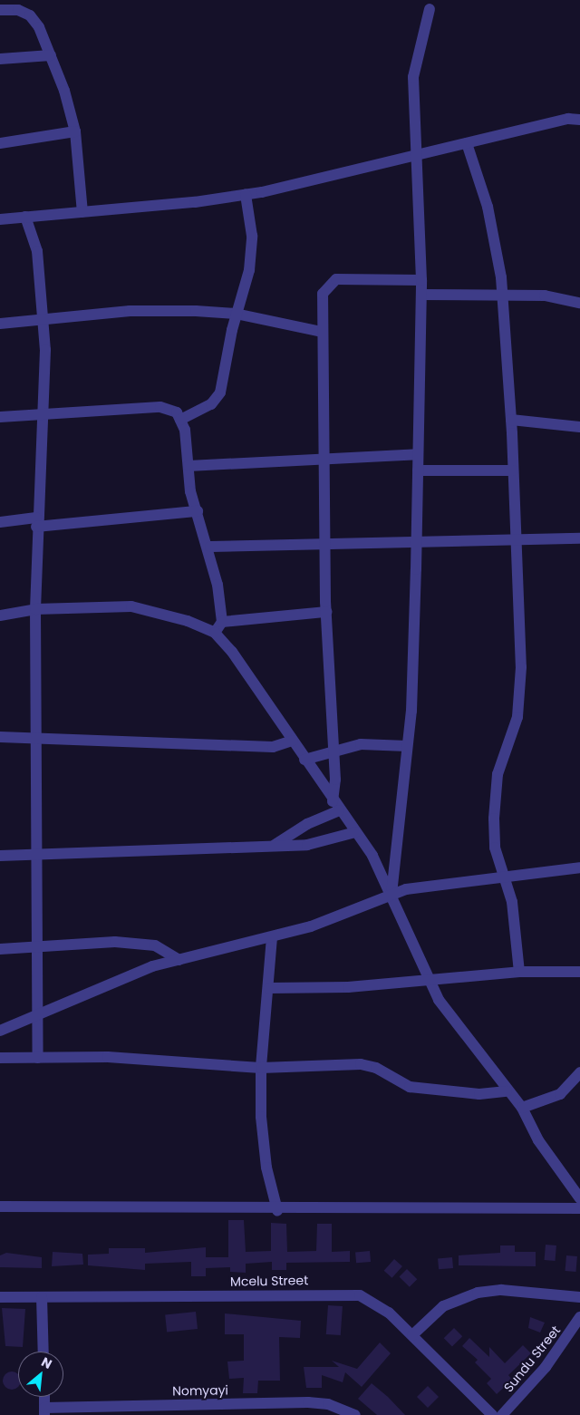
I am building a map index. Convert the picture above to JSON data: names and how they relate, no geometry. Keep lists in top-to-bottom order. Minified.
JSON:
{"streets":{"street":["Mcelu Street","Sundu Street","Nomyayi"]},"north":"top right"}
